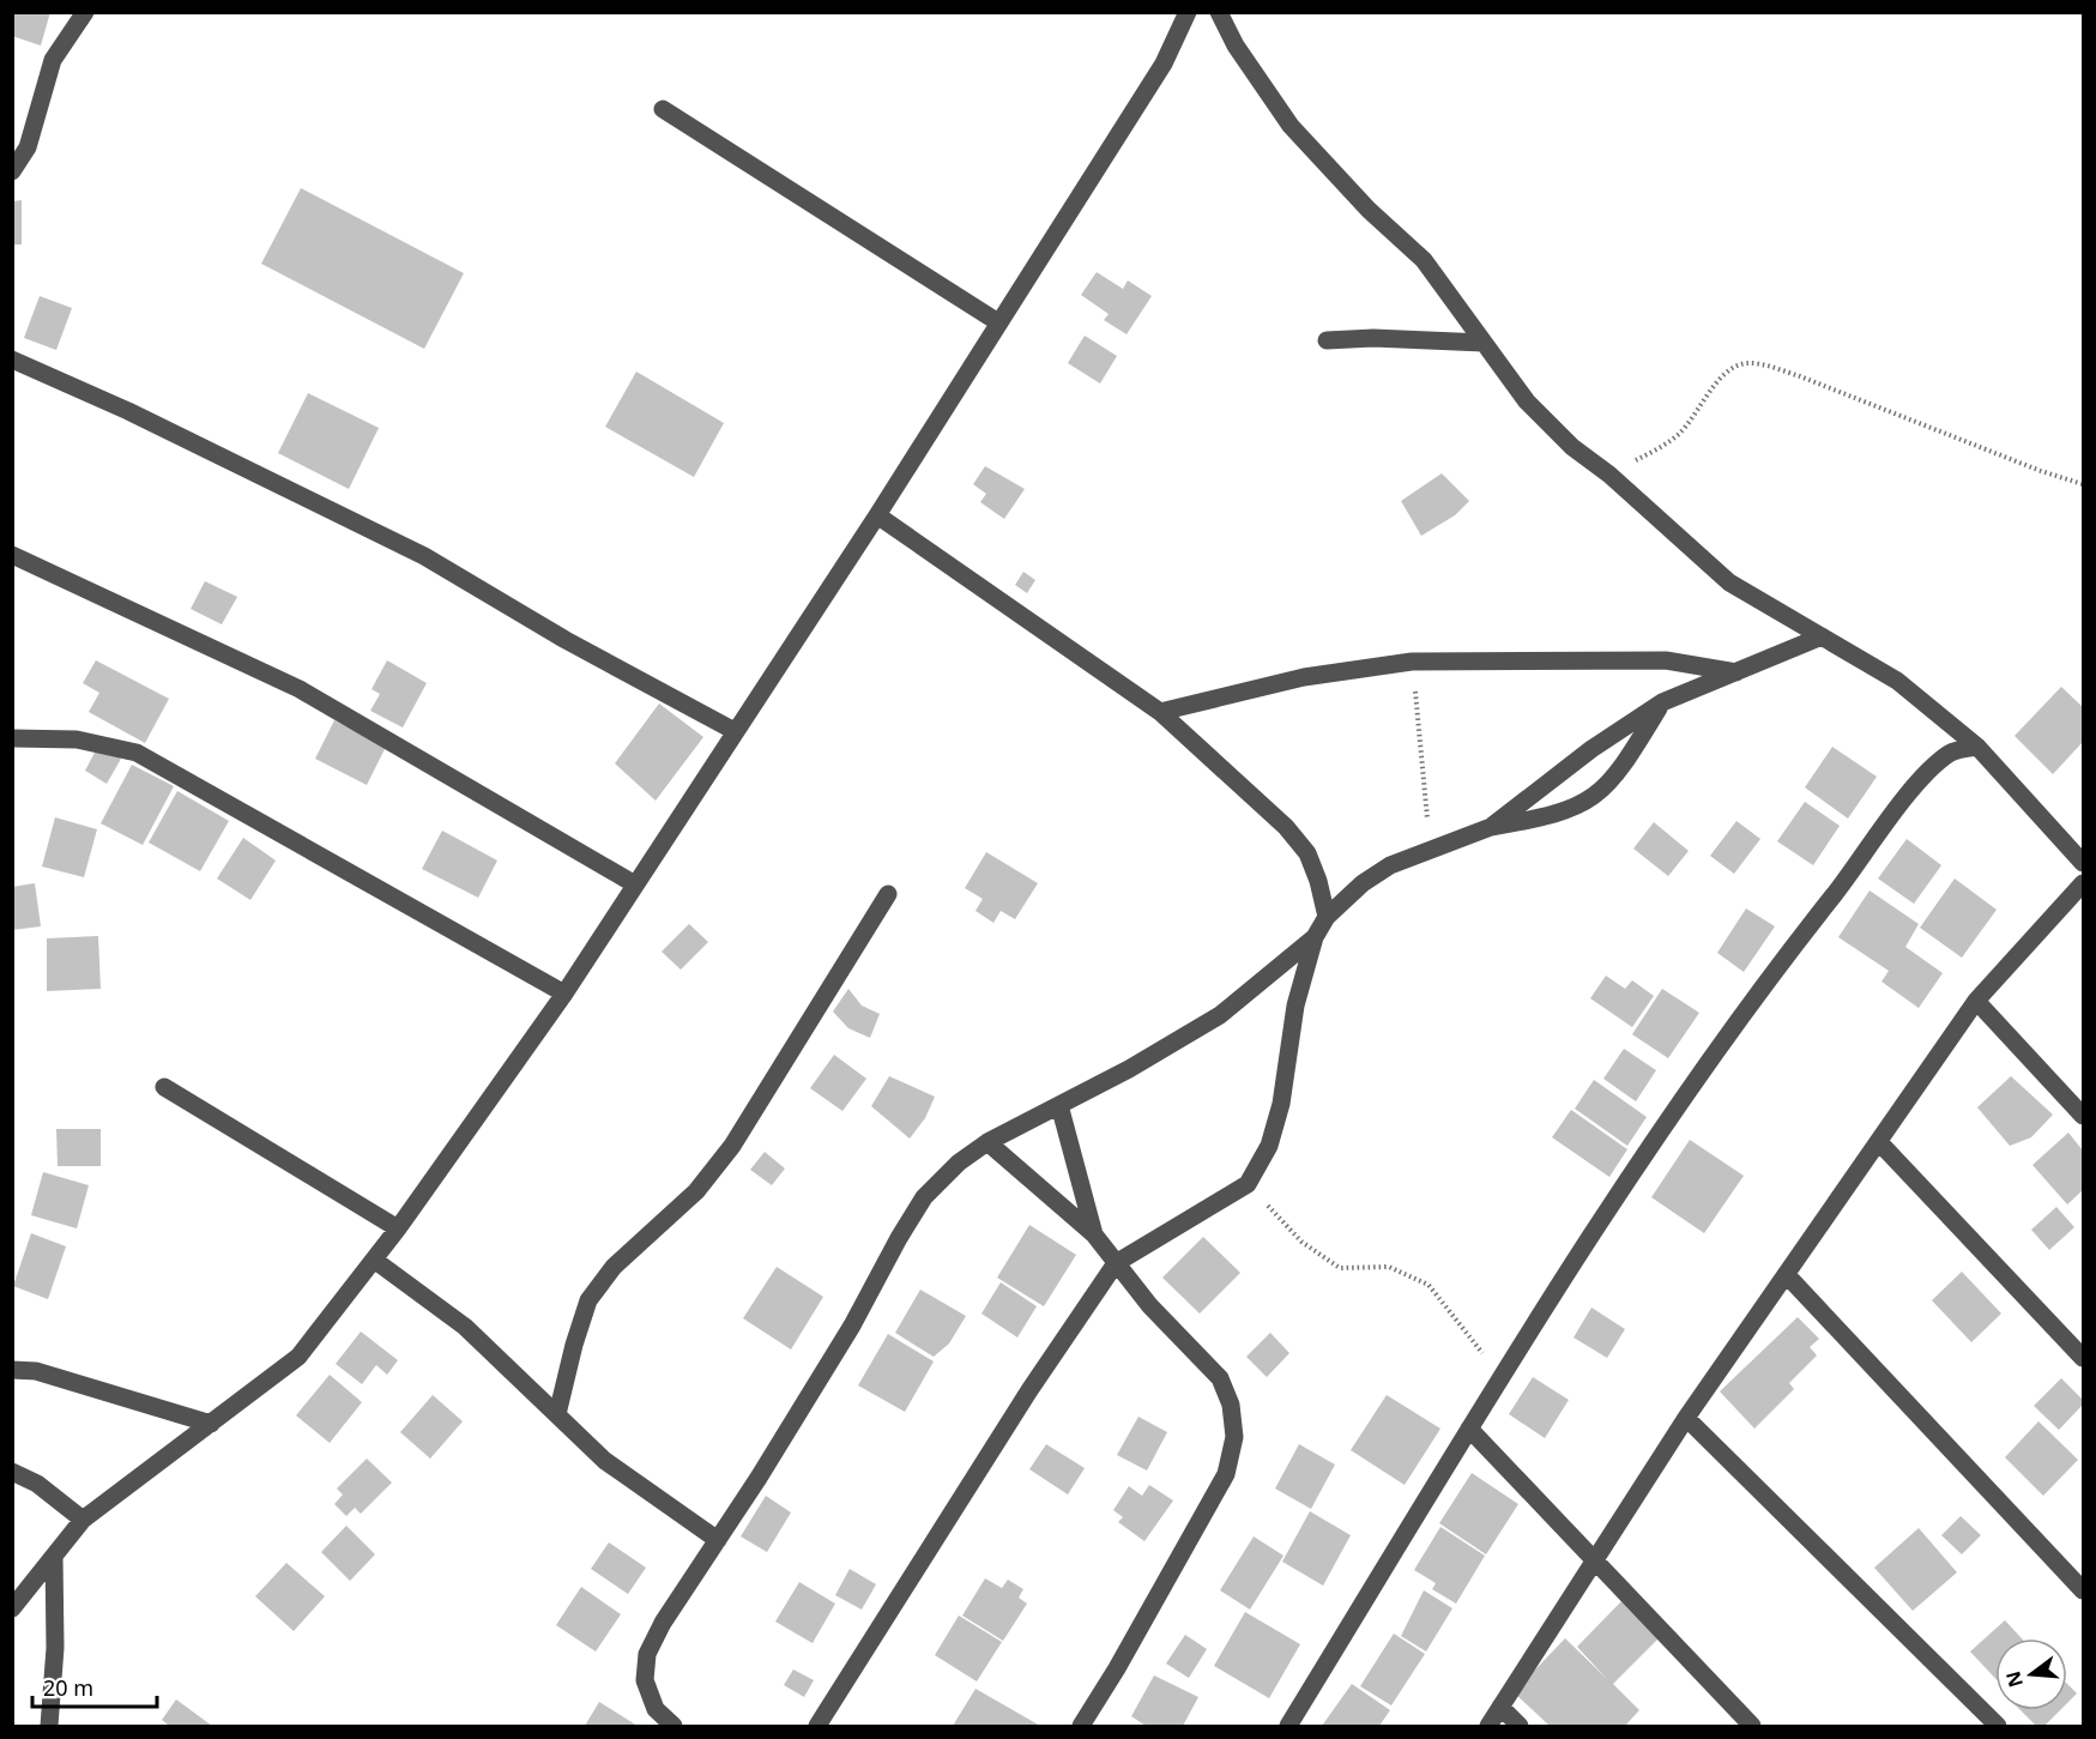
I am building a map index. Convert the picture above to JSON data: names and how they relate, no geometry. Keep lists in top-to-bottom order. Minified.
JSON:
{"scale_bar":"20 m","north":"left"}
